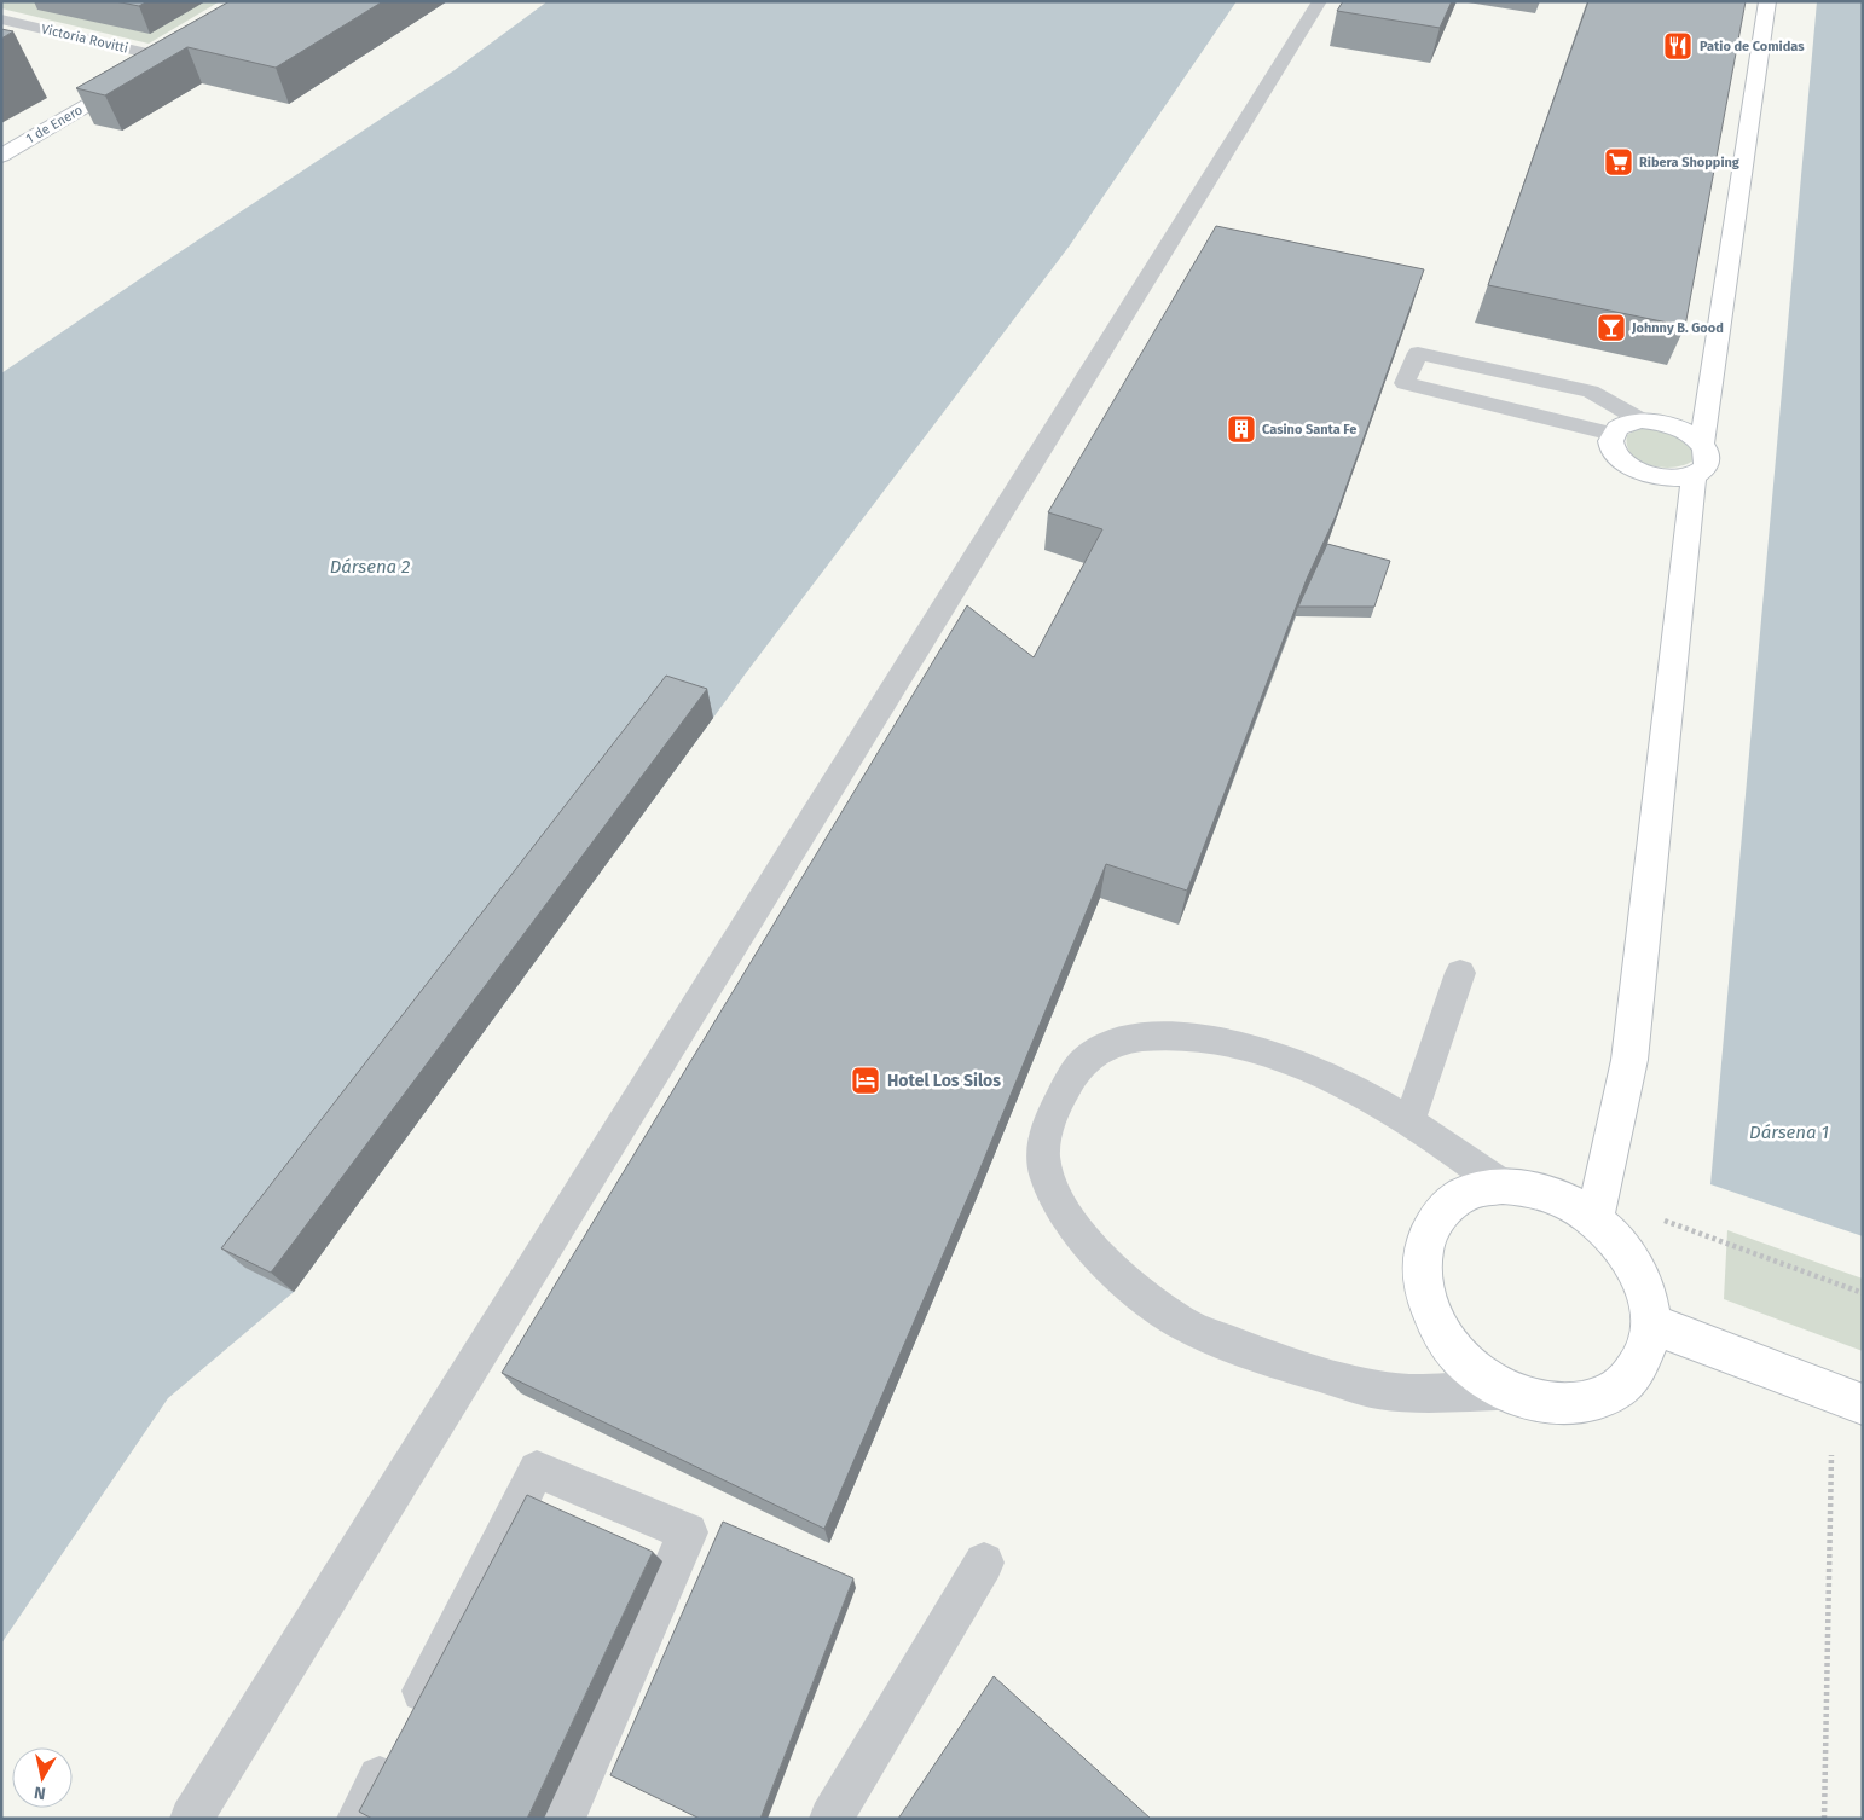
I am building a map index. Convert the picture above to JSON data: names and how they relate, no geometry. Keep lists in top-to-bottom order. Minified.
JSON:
{"streets":{"street":["1 de Enero"],"lane":["Victoria Rovitti"]},"crossings":[["Victoria Rovitti","1 de Enero"]],"water":["Dársena 2","Dársena 1"],"places":{"restaurant":["Patio de Comidas"],"supermarket":["Ribera Shopping"],"bar":["Johnny B. Good"],"building":["Casino Santa Fe"],"hotel":["Hotel Los Silos"]},"north":"bottom"}
